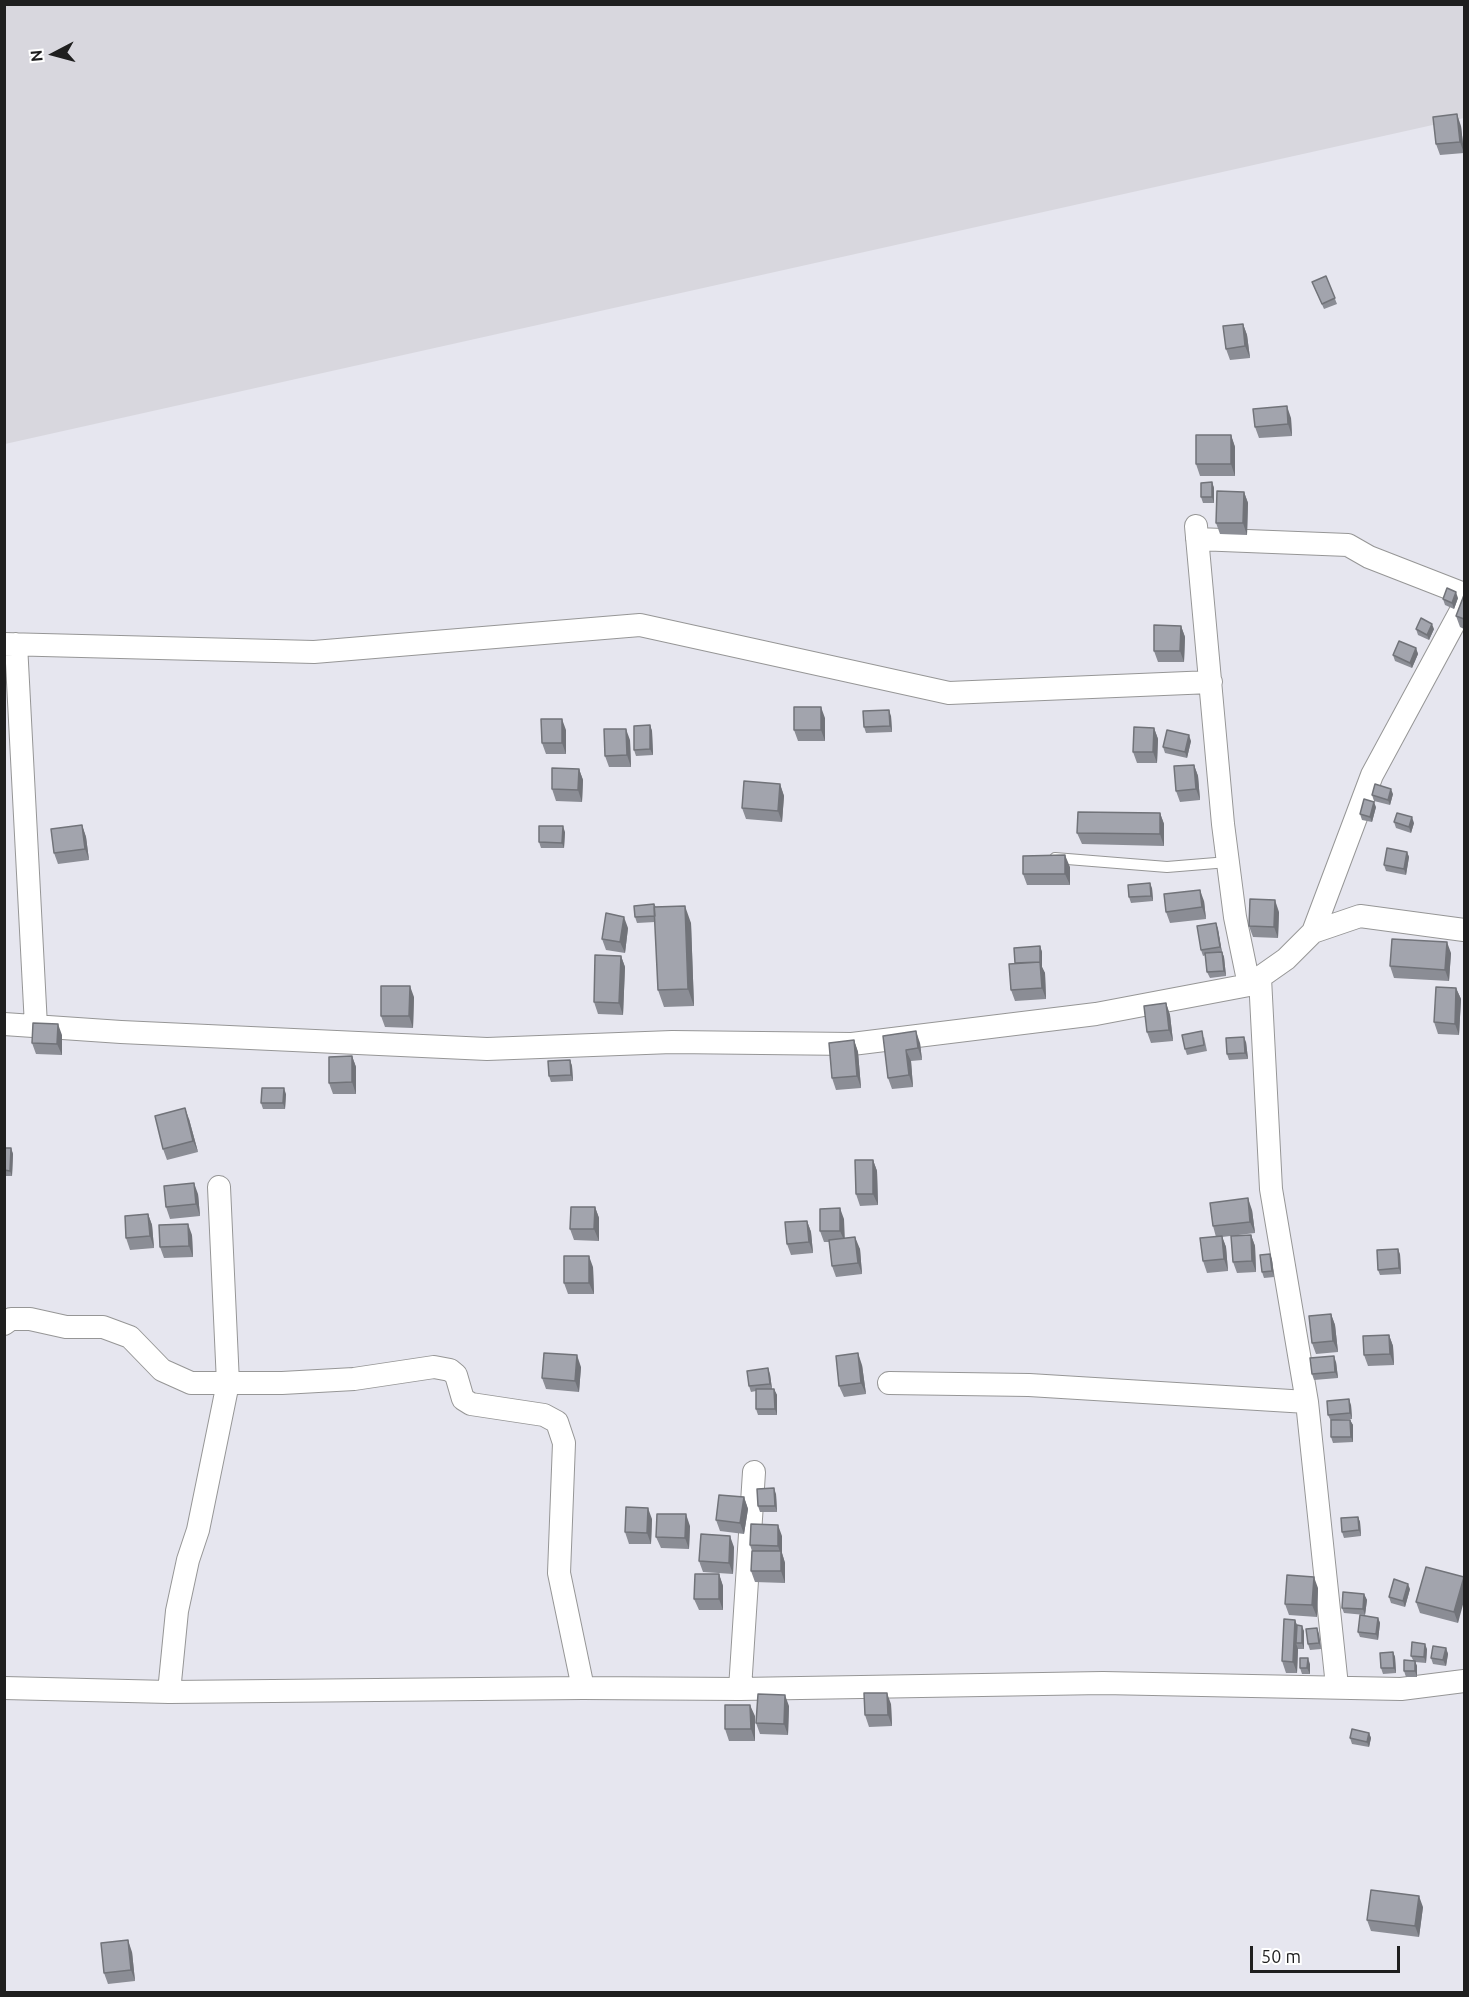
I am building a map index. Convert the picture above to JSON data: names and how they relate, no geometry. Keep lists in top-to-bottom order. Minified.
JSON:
{"scale_bar":"50 m","north":"left"}
